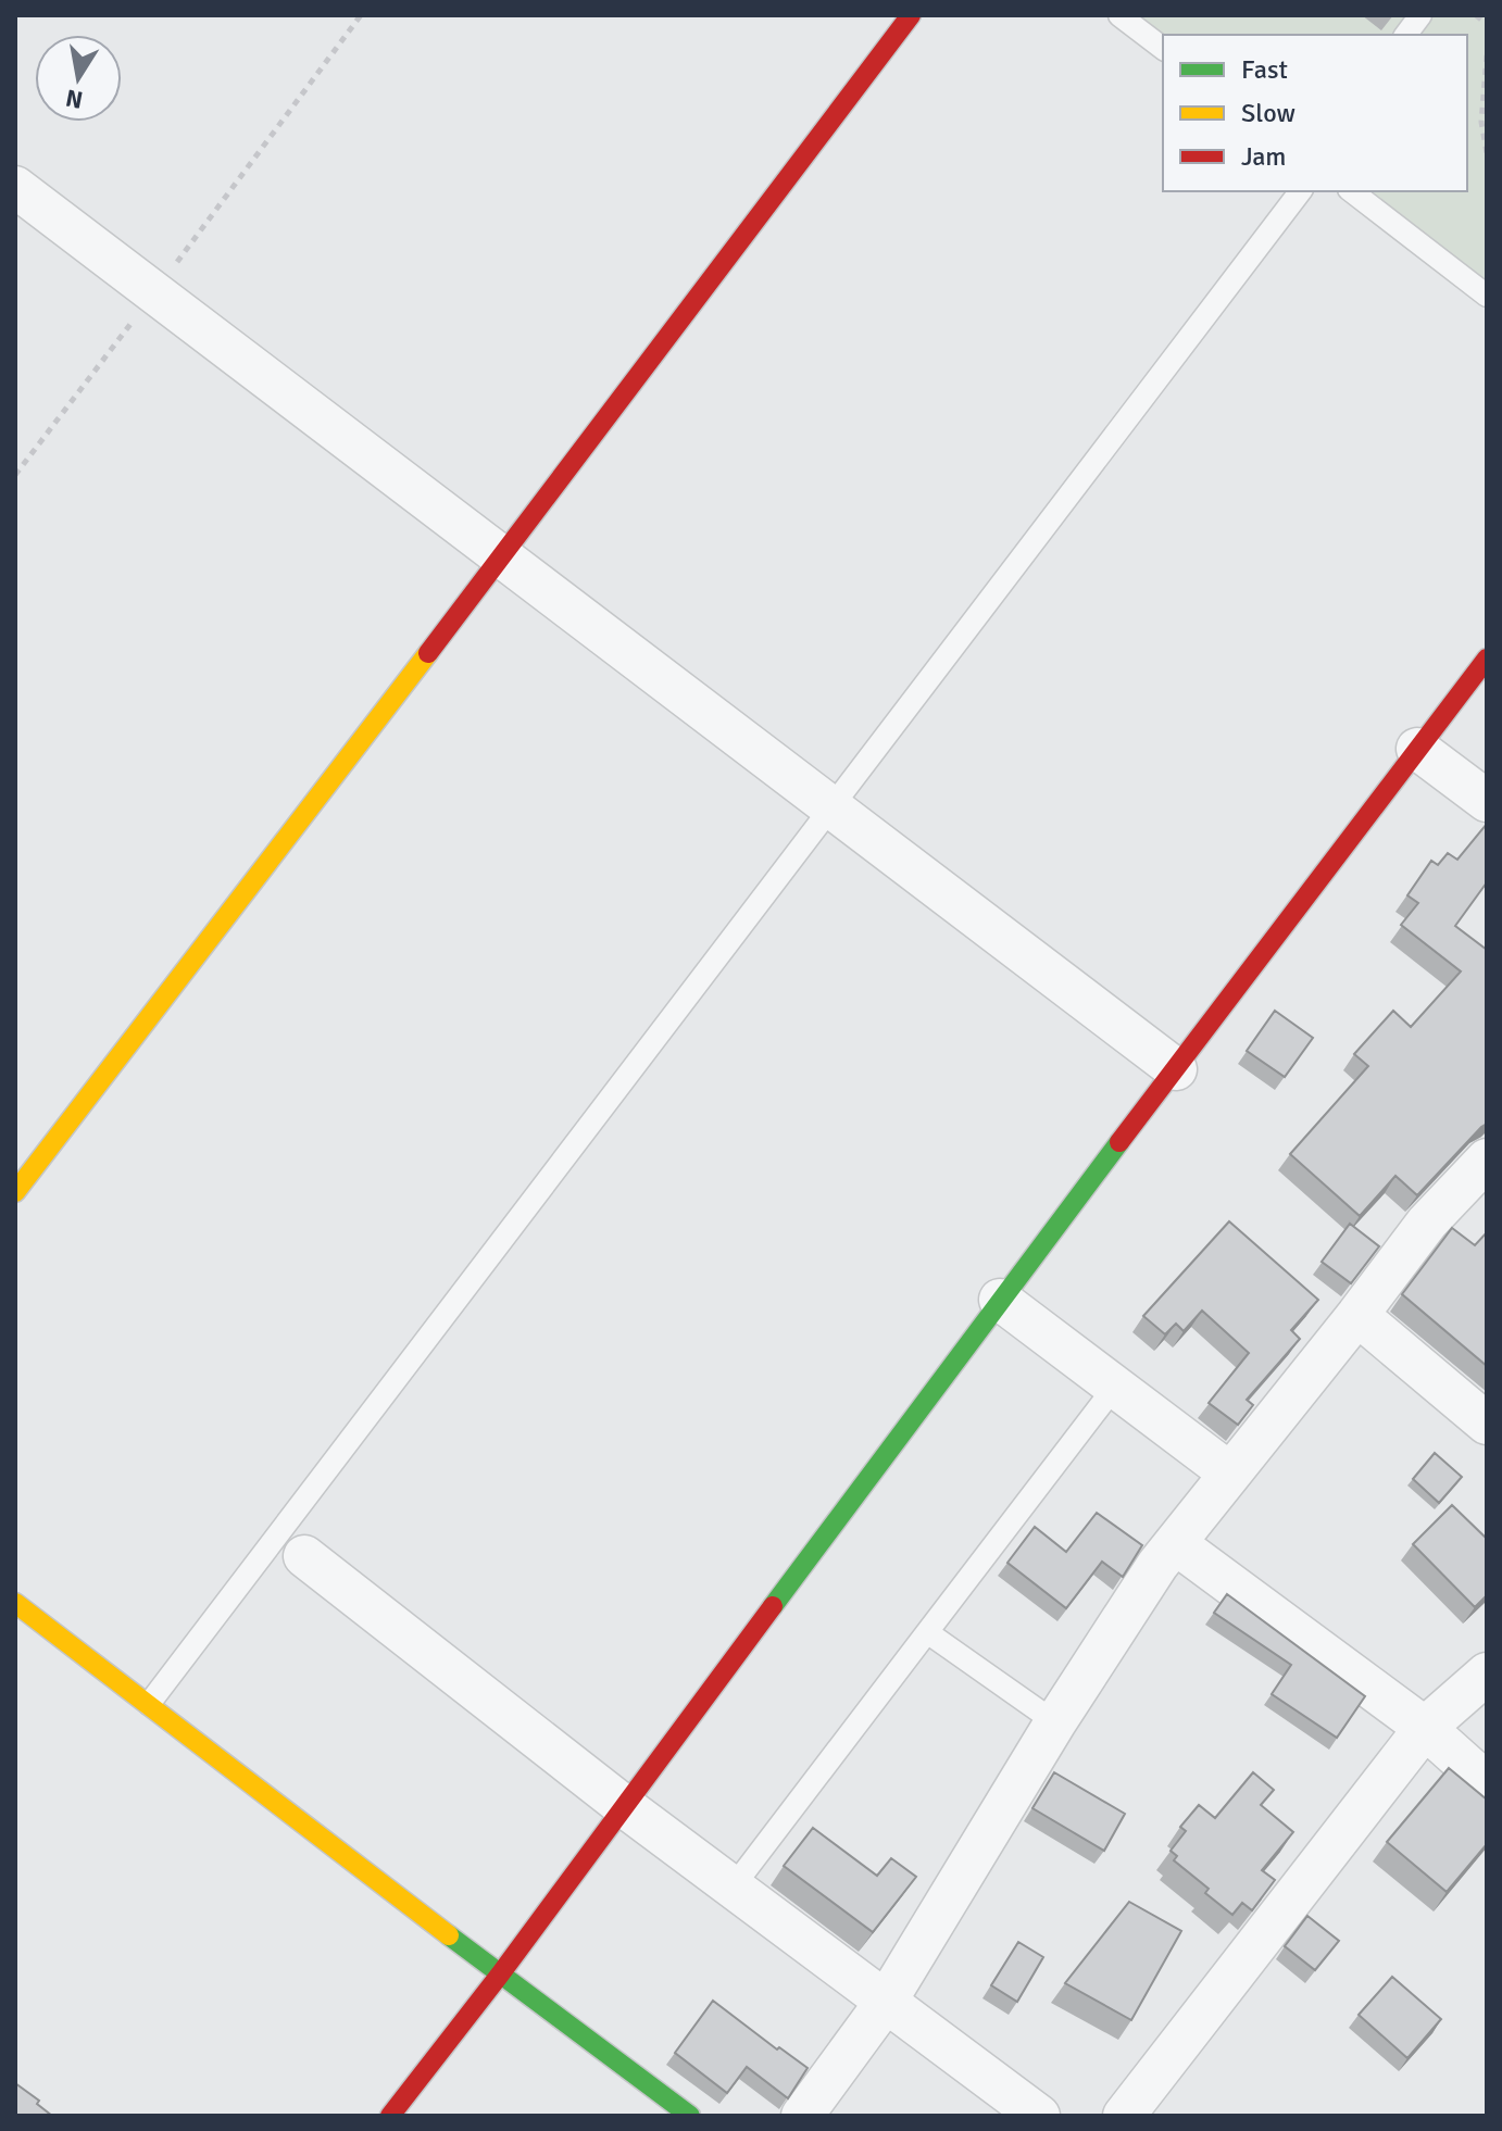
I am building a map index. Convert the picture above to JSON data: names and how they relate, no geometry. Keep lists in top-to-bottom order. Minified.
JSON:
{"legend":["Fast","Slow","Jam"],"north":"bottom"}
